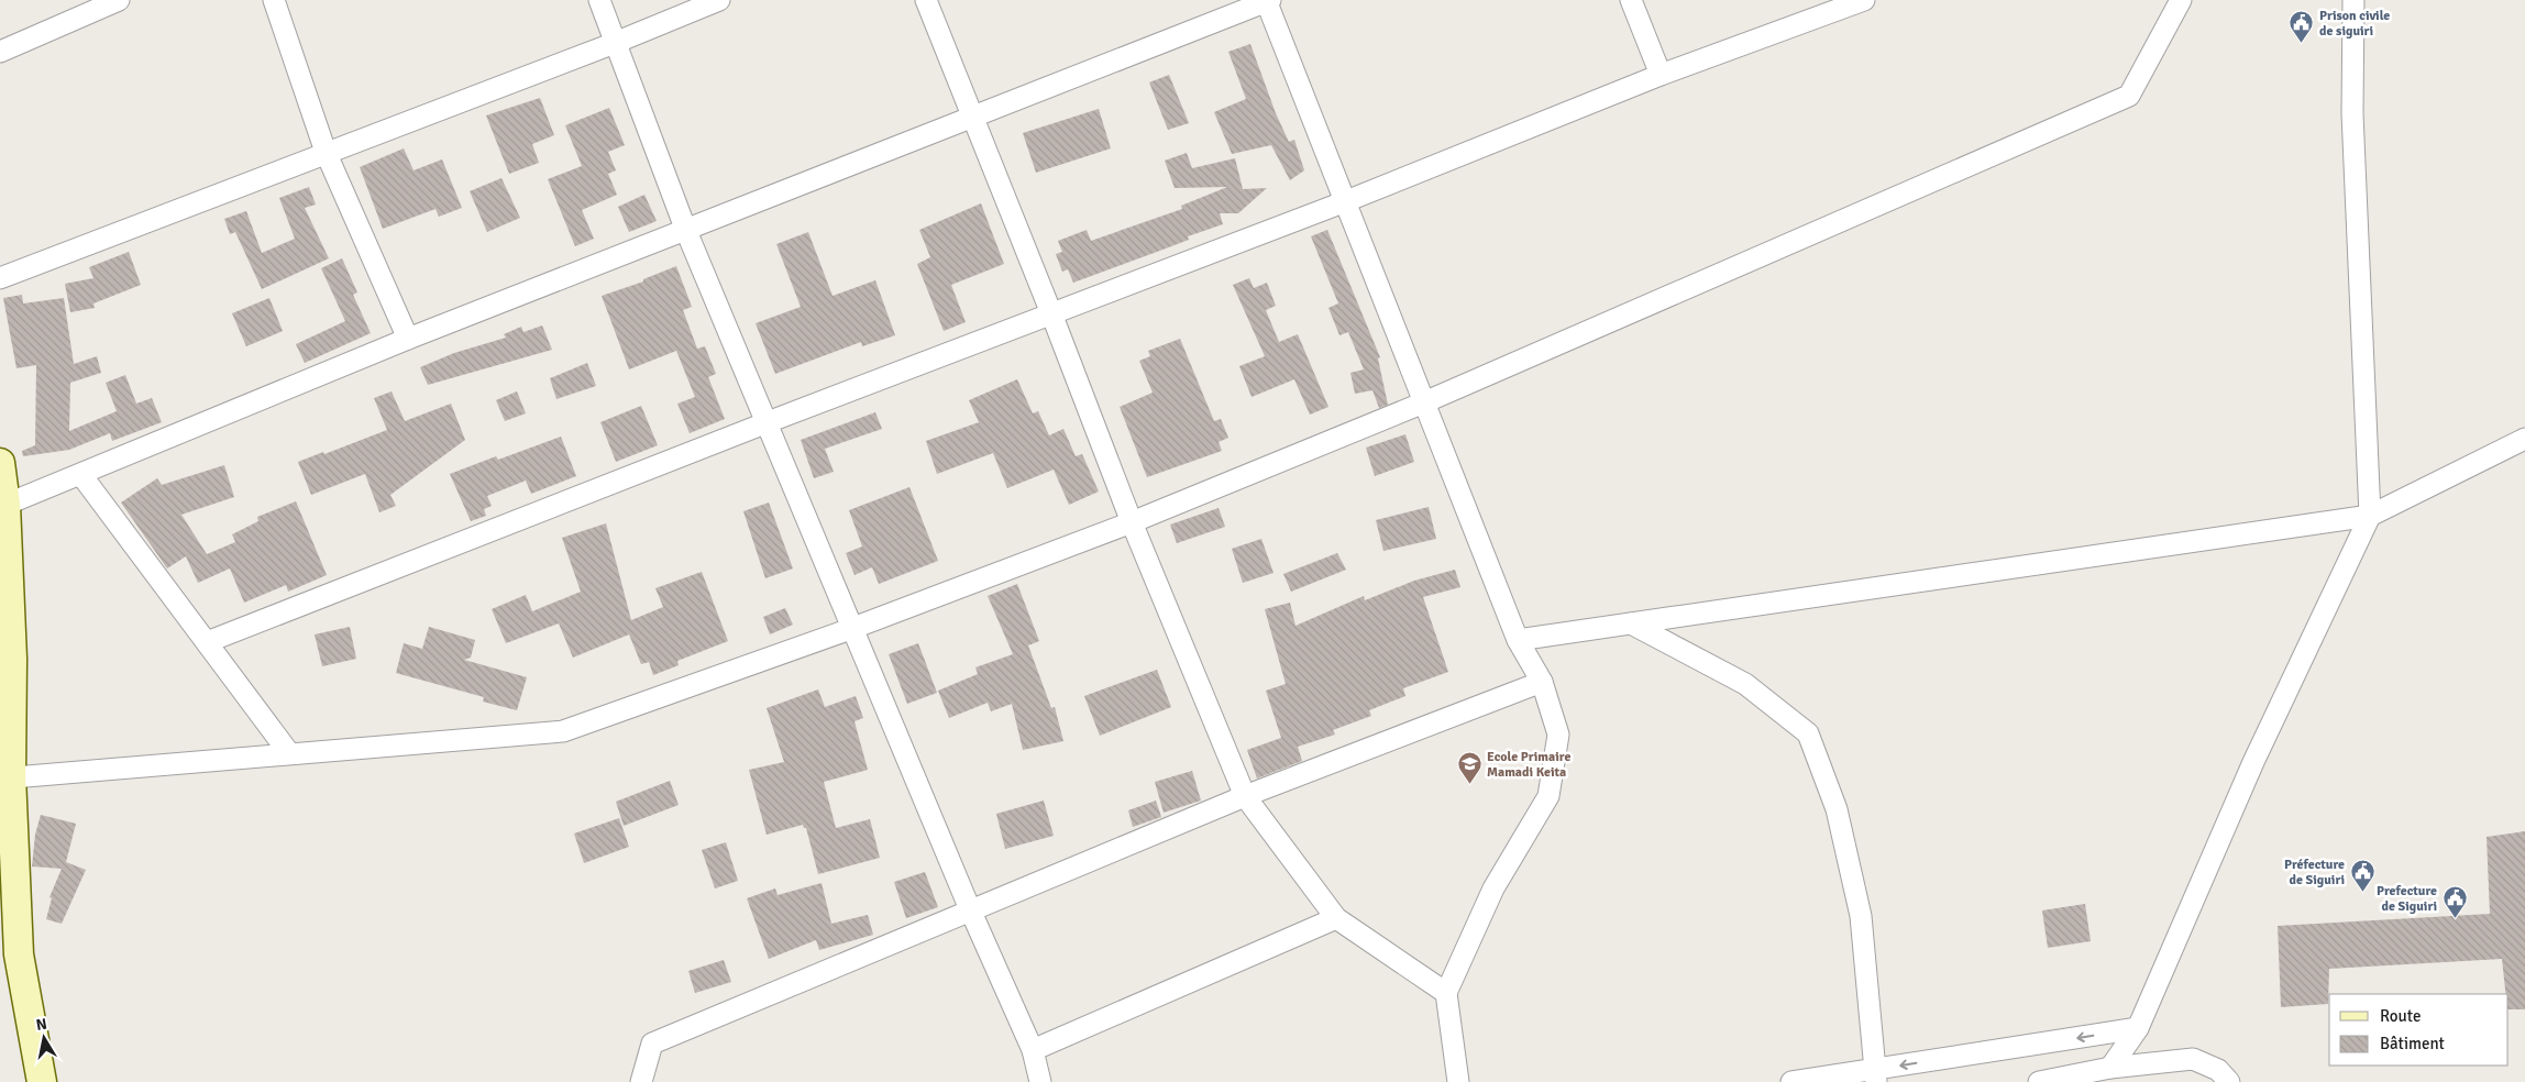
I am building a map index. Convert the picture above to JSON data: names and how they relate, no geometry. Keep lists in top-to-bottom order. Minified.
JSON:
{"places":{"public building":["Prison civile de siguiri","Préfecture de Siguiri","Prefecture de Siguiri"],"school or university":["Ecole Primaire Mamadi Keita"]},"legend":["Route","Bâtiment"],"north":"top"}
